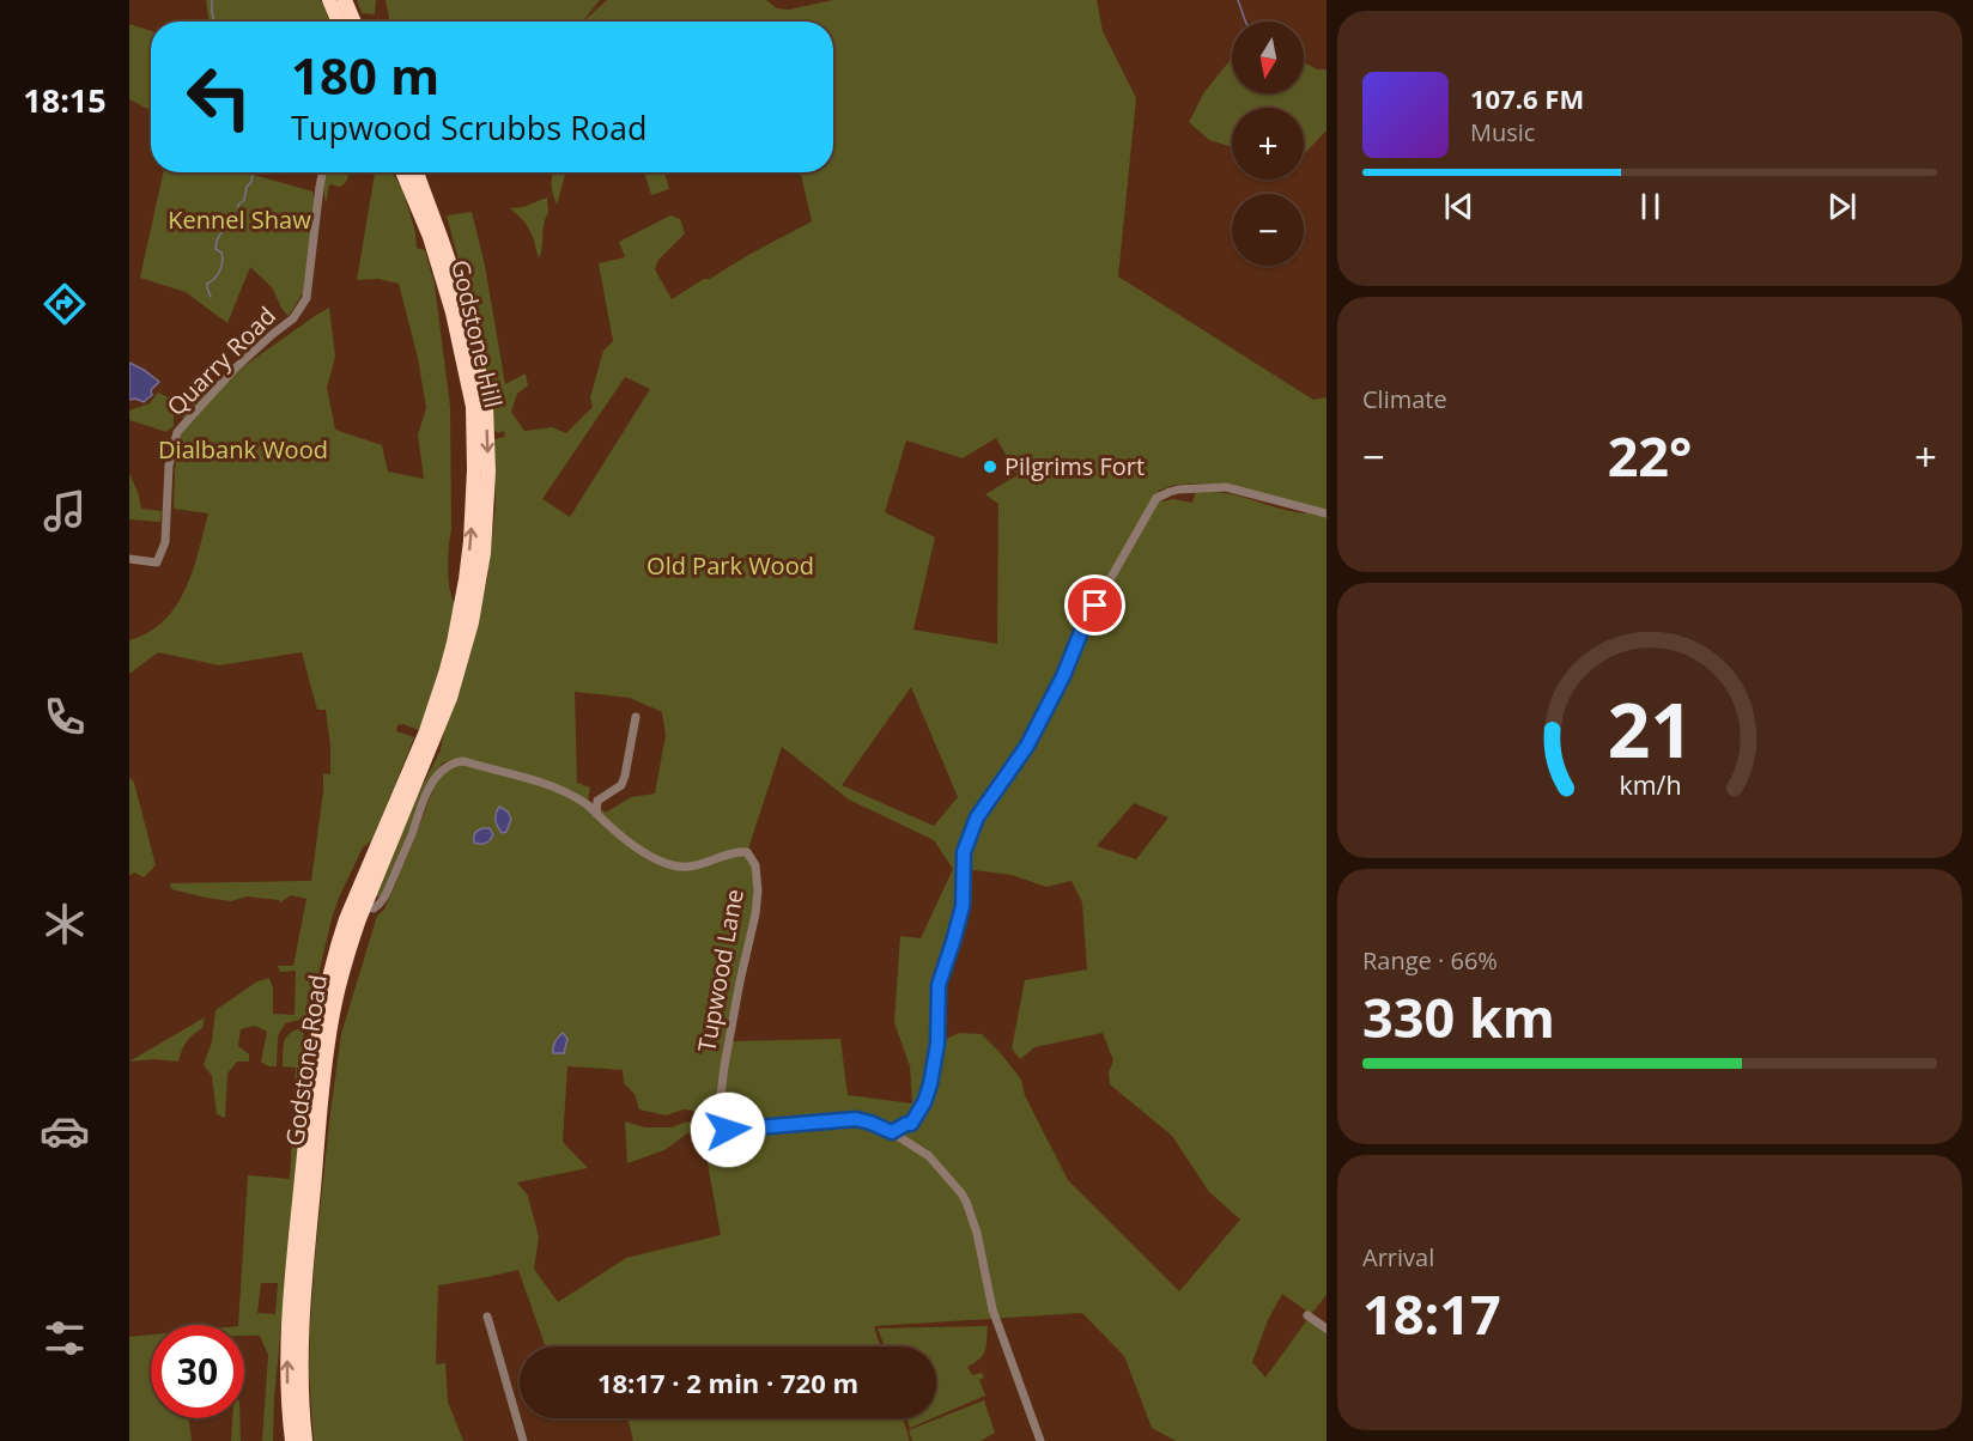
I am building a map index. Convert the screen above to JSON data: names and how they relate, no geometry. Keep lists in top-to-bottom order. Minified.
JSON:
{"streets":{"highway":["Godstone Hill","Godstone Road"],"street":["Quarry Road","Tupwood Lane"]},"crossings":[["Godstone Hill","Godstone Road"],["Tupwood Lane","Godstone Road"]],"parks":["Kennel Shaw","Dialbank Wood","Old Park Wood"],"places":["Pilgrims Fort"],"north":"bottom","page":{"tabs":"18:15","map_buttons":["+","−"],"turn":["180 m","Tupwood Scrubbs Road"],"song":["107.6 FM","Music"],"tile":["Climate",["Range · 66%","330 km"],["Arrival","18:17"]],"heat":["−","22°","+"],"limit":"30","trip":"18:17 · 2 min · 720 m","gauge":["21","km/h"]}}
